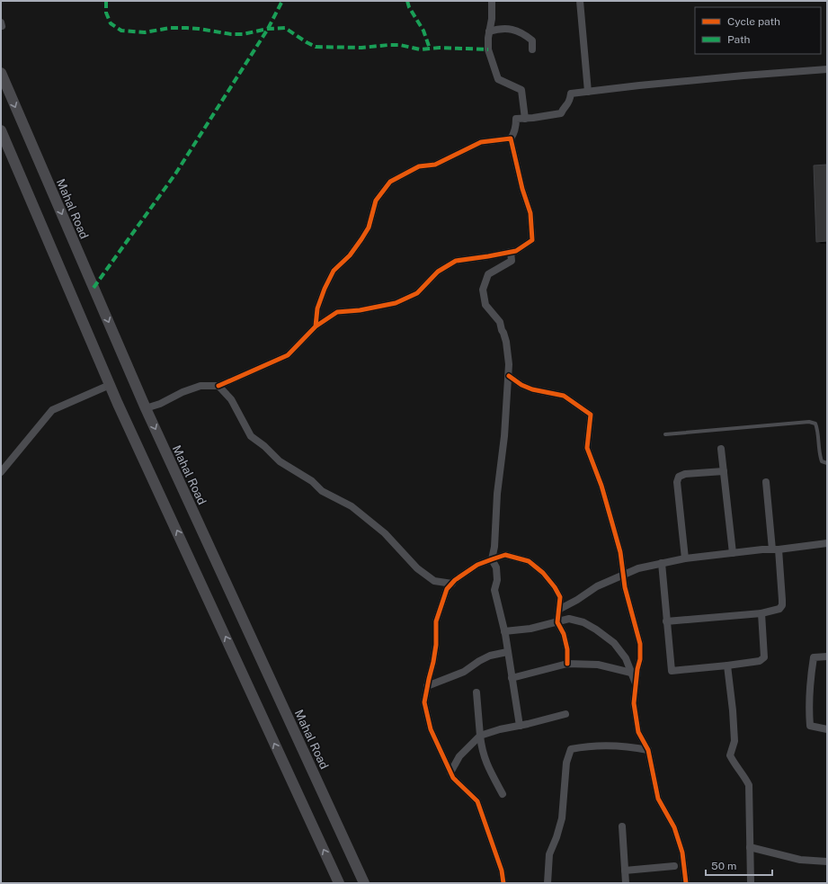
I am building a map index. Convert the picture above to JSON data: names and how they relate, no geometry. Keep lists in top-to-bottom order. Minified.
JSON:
{"streets":{"main road":["Mahal Road"]},"legend":["Cycle path","Path"],"scale_bar":"50 m"}
